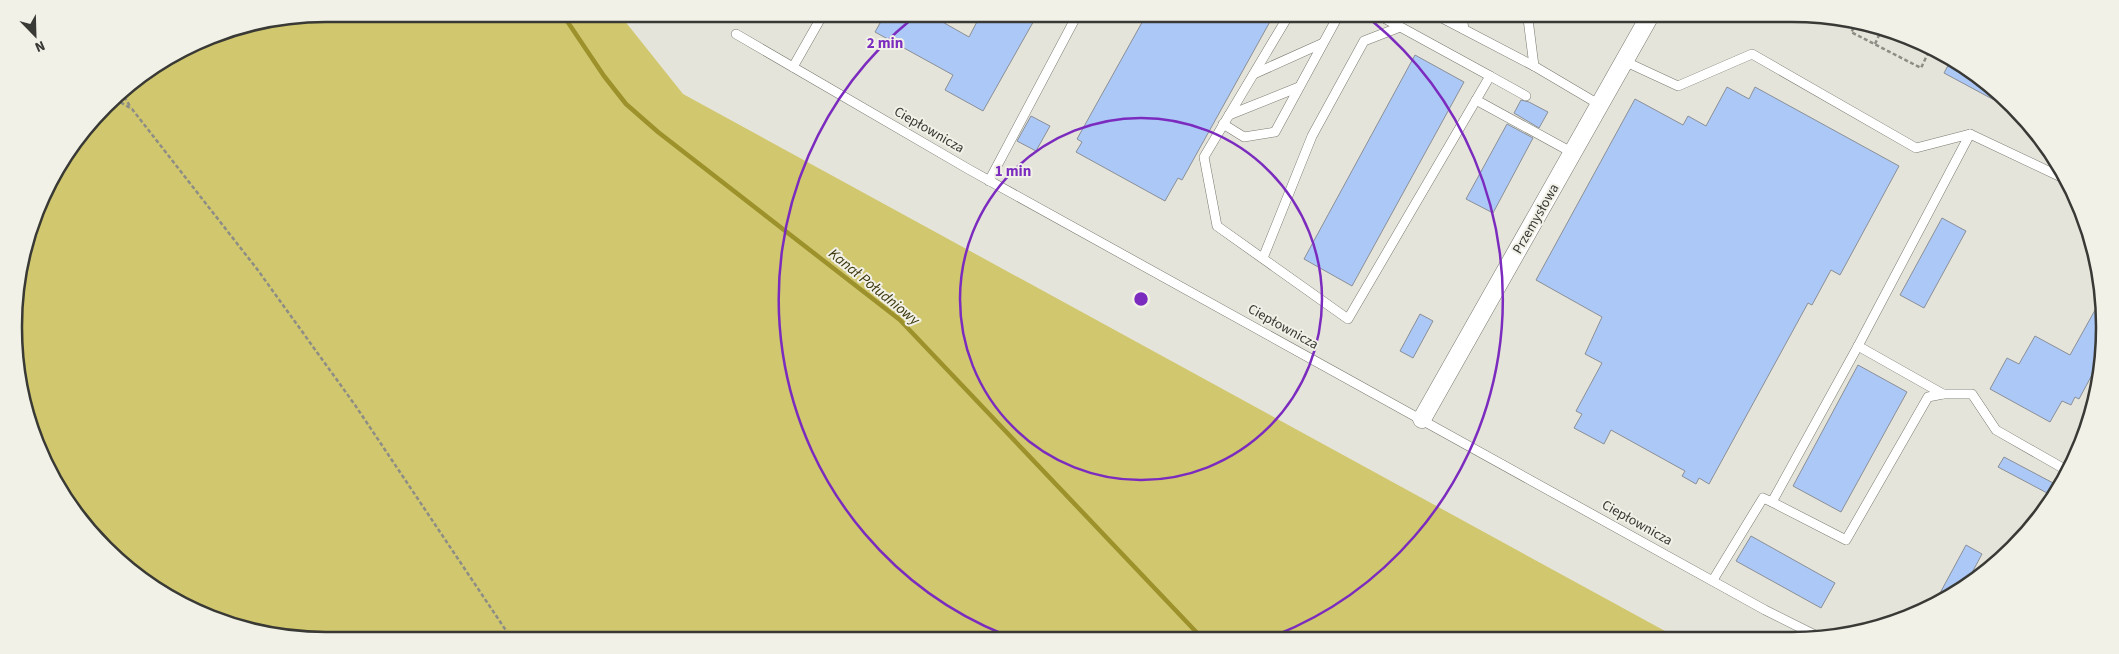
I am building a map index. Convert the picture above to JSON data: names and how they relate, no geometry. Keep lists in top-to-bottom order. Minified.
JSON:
{"streets":{"street":["Przemysłowa"],"lane":["Ciepłownicza"]},"crossings":[["Ciepłownicza","Przemysłowa"]],"water":["Kanał Południowy"],"north":"bottom right","rings":["2 min","1 min"]}
